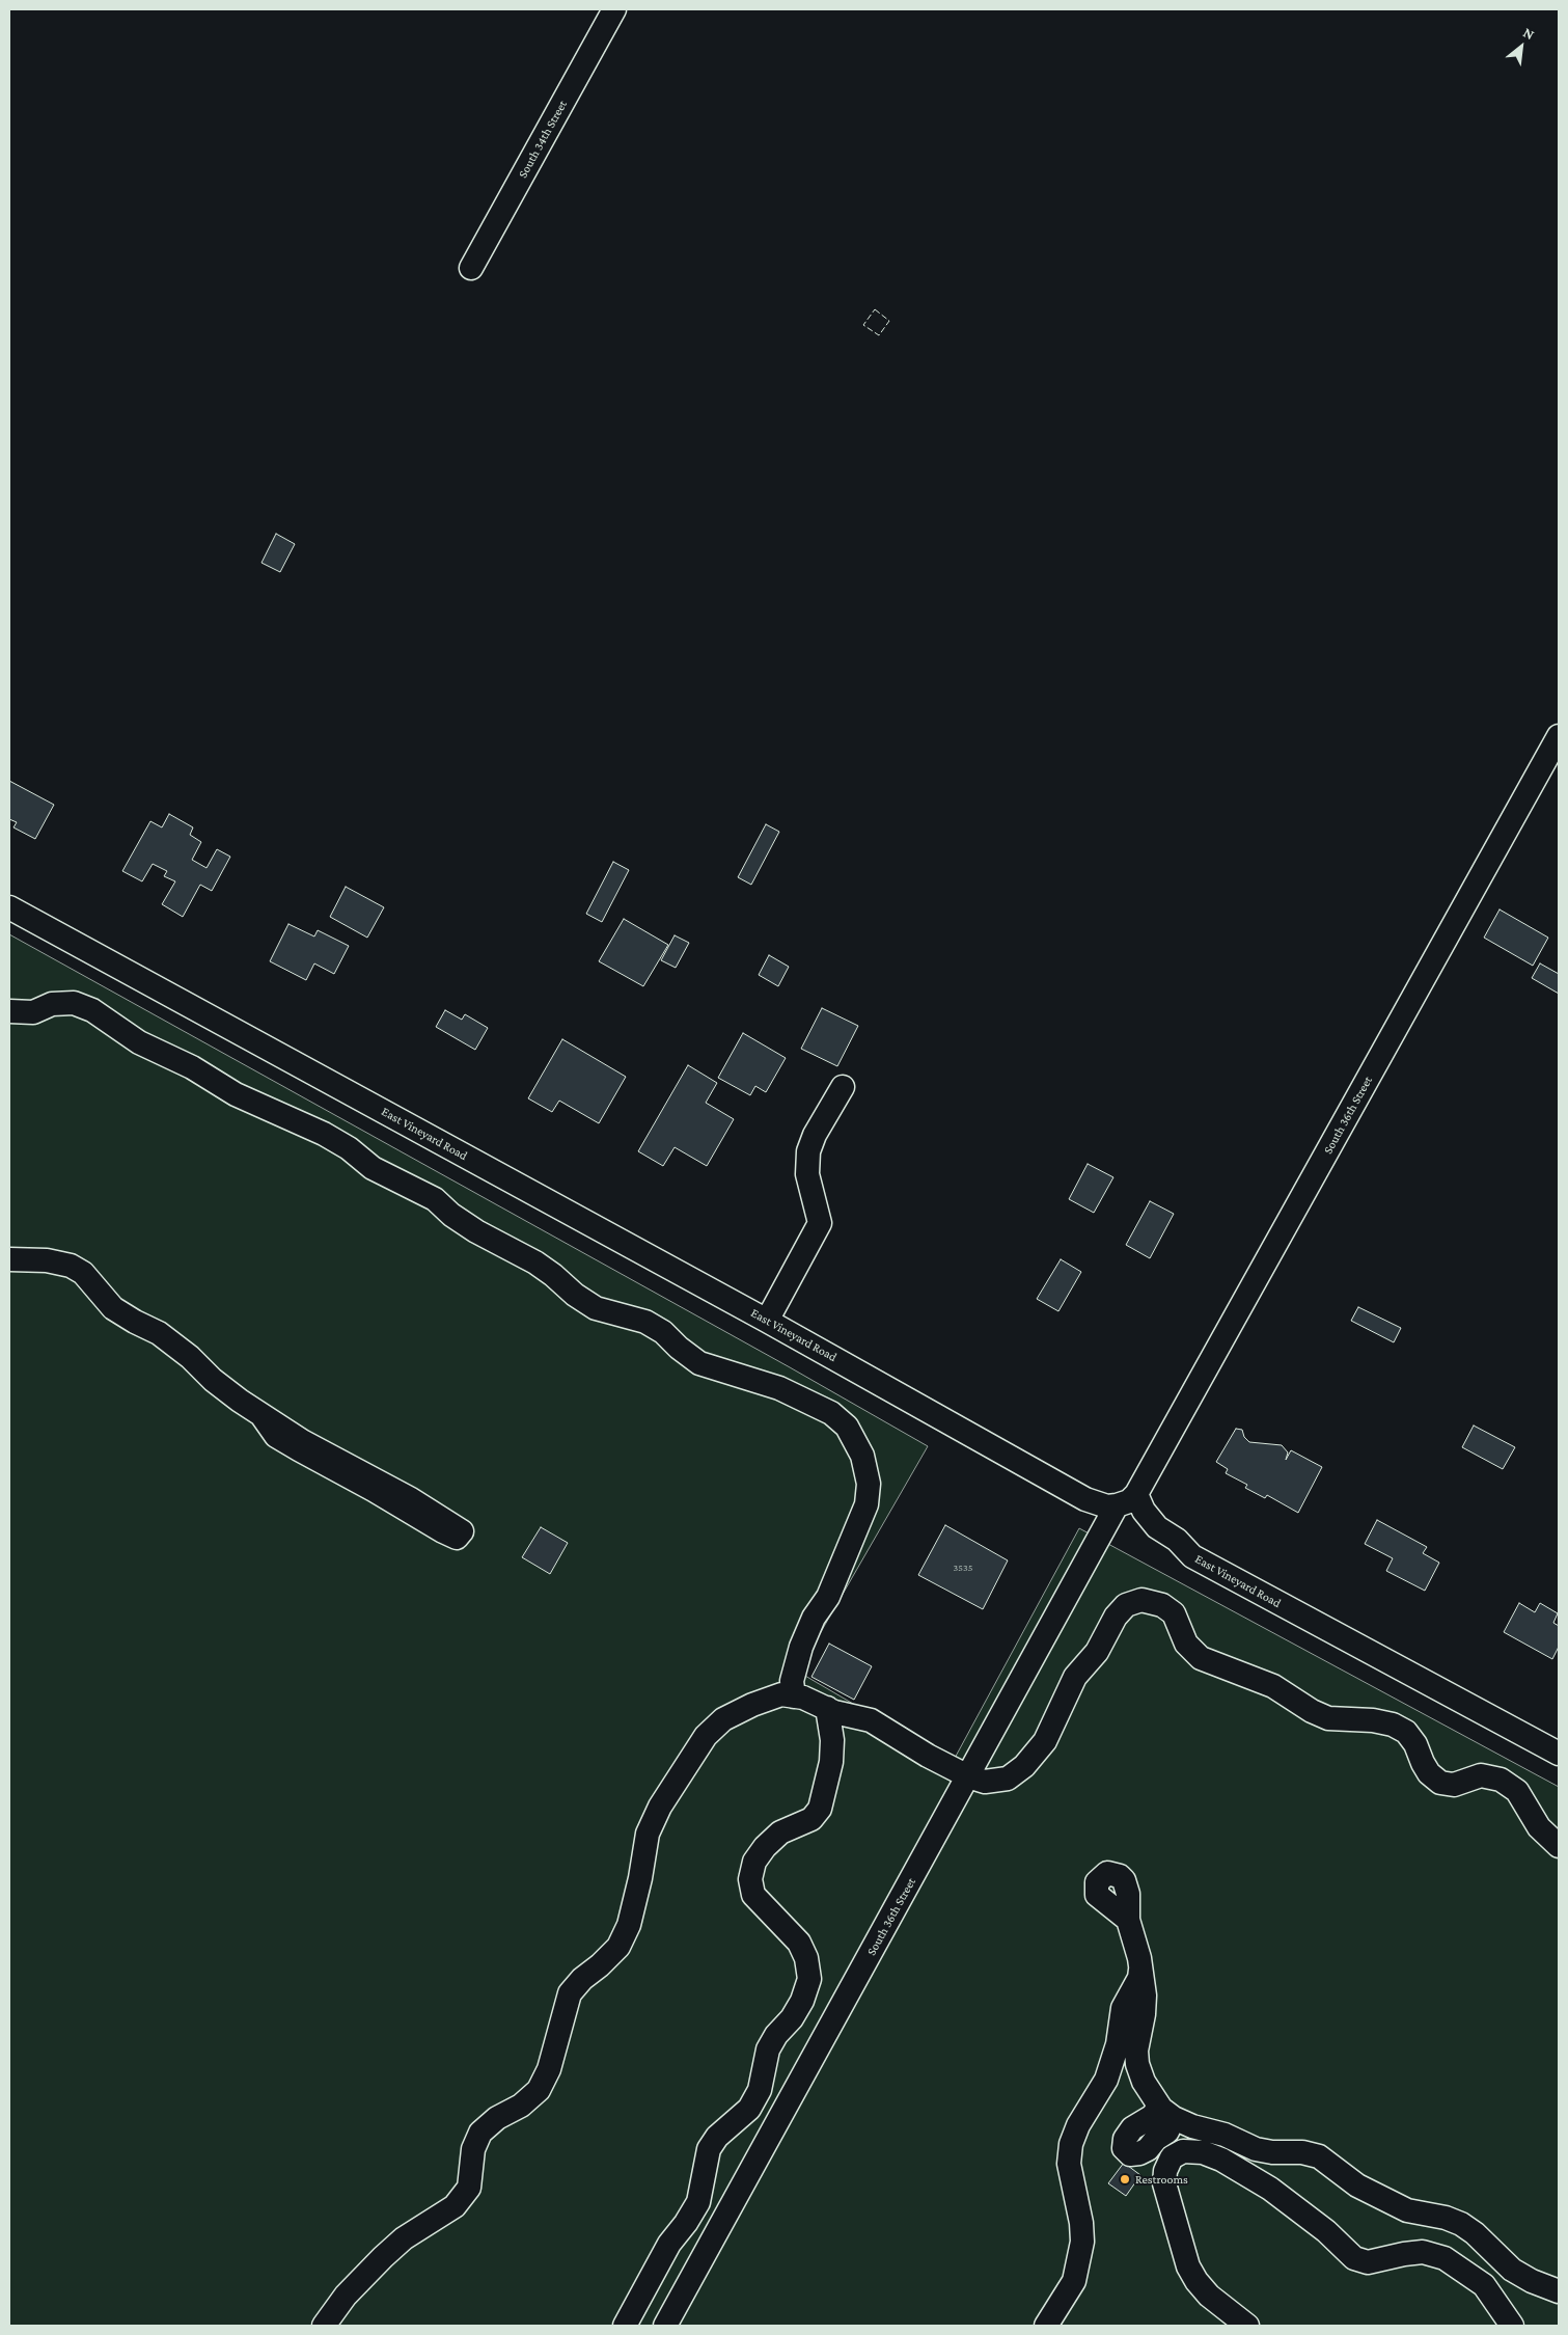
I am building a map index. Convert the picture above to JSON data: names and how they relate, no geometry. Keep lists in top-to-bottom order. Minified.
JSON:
{"streets":{"street":["South 34th Street","South 36th Street","East Vineyard Road"]},"crossings":[["South 36th Street","East Vineyard Road"]],"places":["Restrooms"],"house_numbers":["3535"],"north":"top right"}
